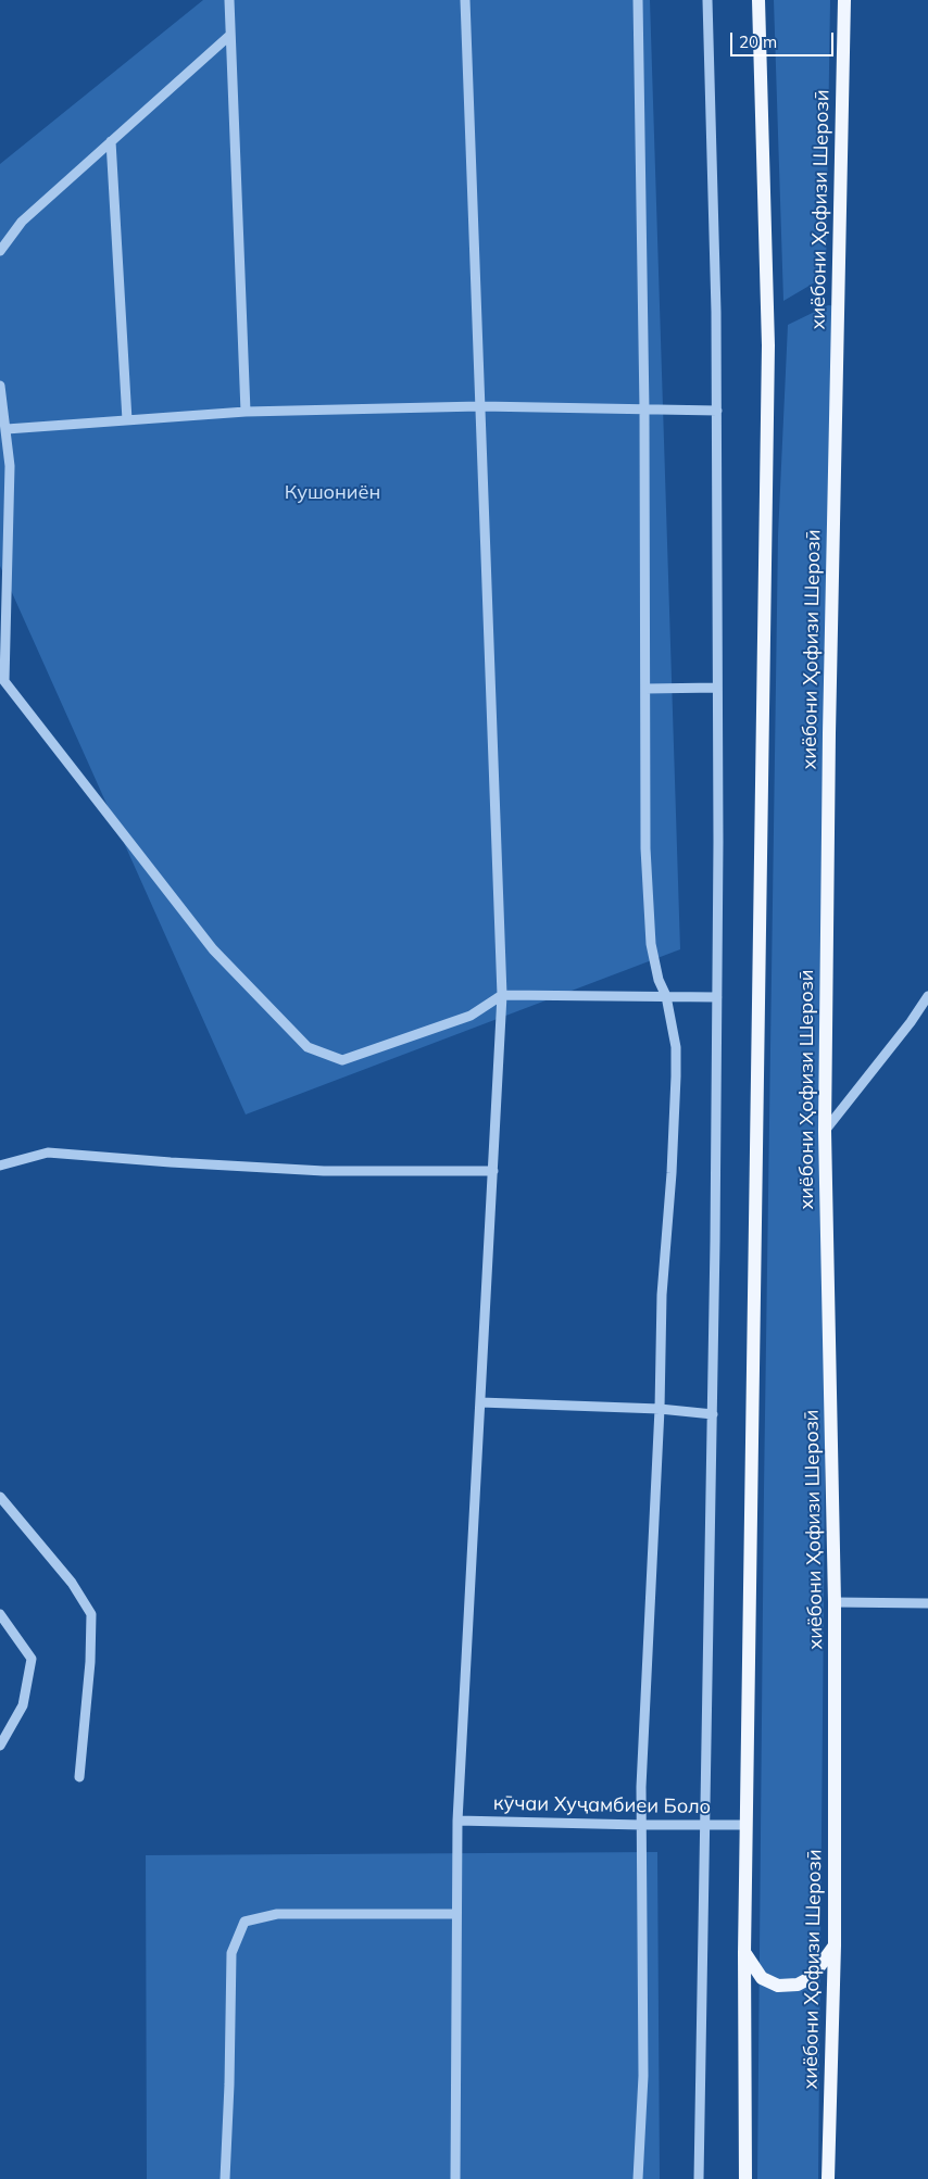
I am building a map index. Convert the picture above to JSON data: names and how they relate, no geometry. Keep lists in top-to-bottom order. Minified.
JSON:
{"streets":{"main road":["хиёбони Ҳофизи Шерозӣ"],"street":["кӯчаи Хуҷамбиеи Боло"]},"parks":["Кушониён"],"scale_bar":"20 m"}
